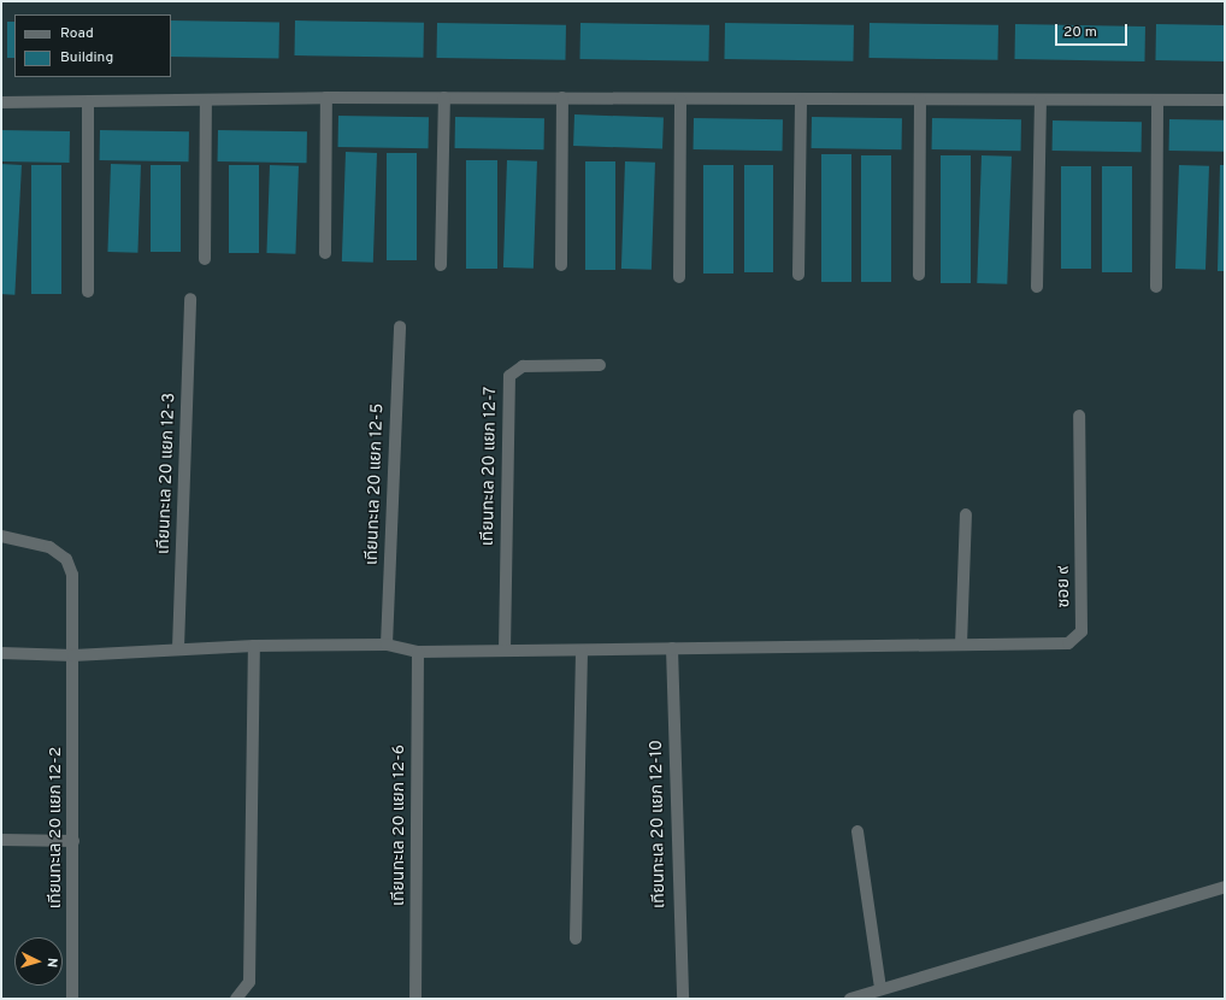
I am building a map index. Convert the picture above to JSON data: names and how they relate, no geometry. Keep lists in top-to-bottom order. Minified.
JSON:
{"streets":{"street":["เทียนทะเล 20 แยก 12-7","เทียนทะเล 20 แยก 12-3","เทียนทะเล 20 แยก 12-5","ซอย ๙","เทียนทะเล 20 แยก 12-10","เทียนทะเล 20 แยก 12-6","เทียนทะเล 20 แยก 12-2"]},"legend":["Road","Building"],"scale_bar":"20 m","north":"right"}
